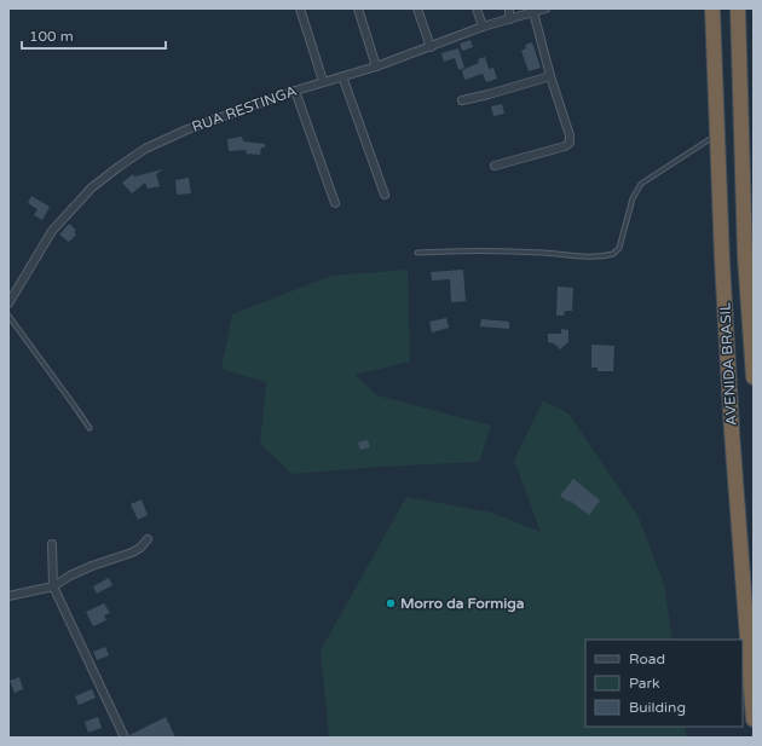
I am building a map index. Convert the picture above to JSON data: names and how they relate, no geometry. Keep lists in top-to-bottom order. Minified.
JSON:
{"streets":{"highway":["AVENIDA BRASIL"],"street":["RUA RESTINGA"]},"places":["Morro da Formiga"],"legend":["Road","Park","Building"],"scale_bar":"100 m"}
